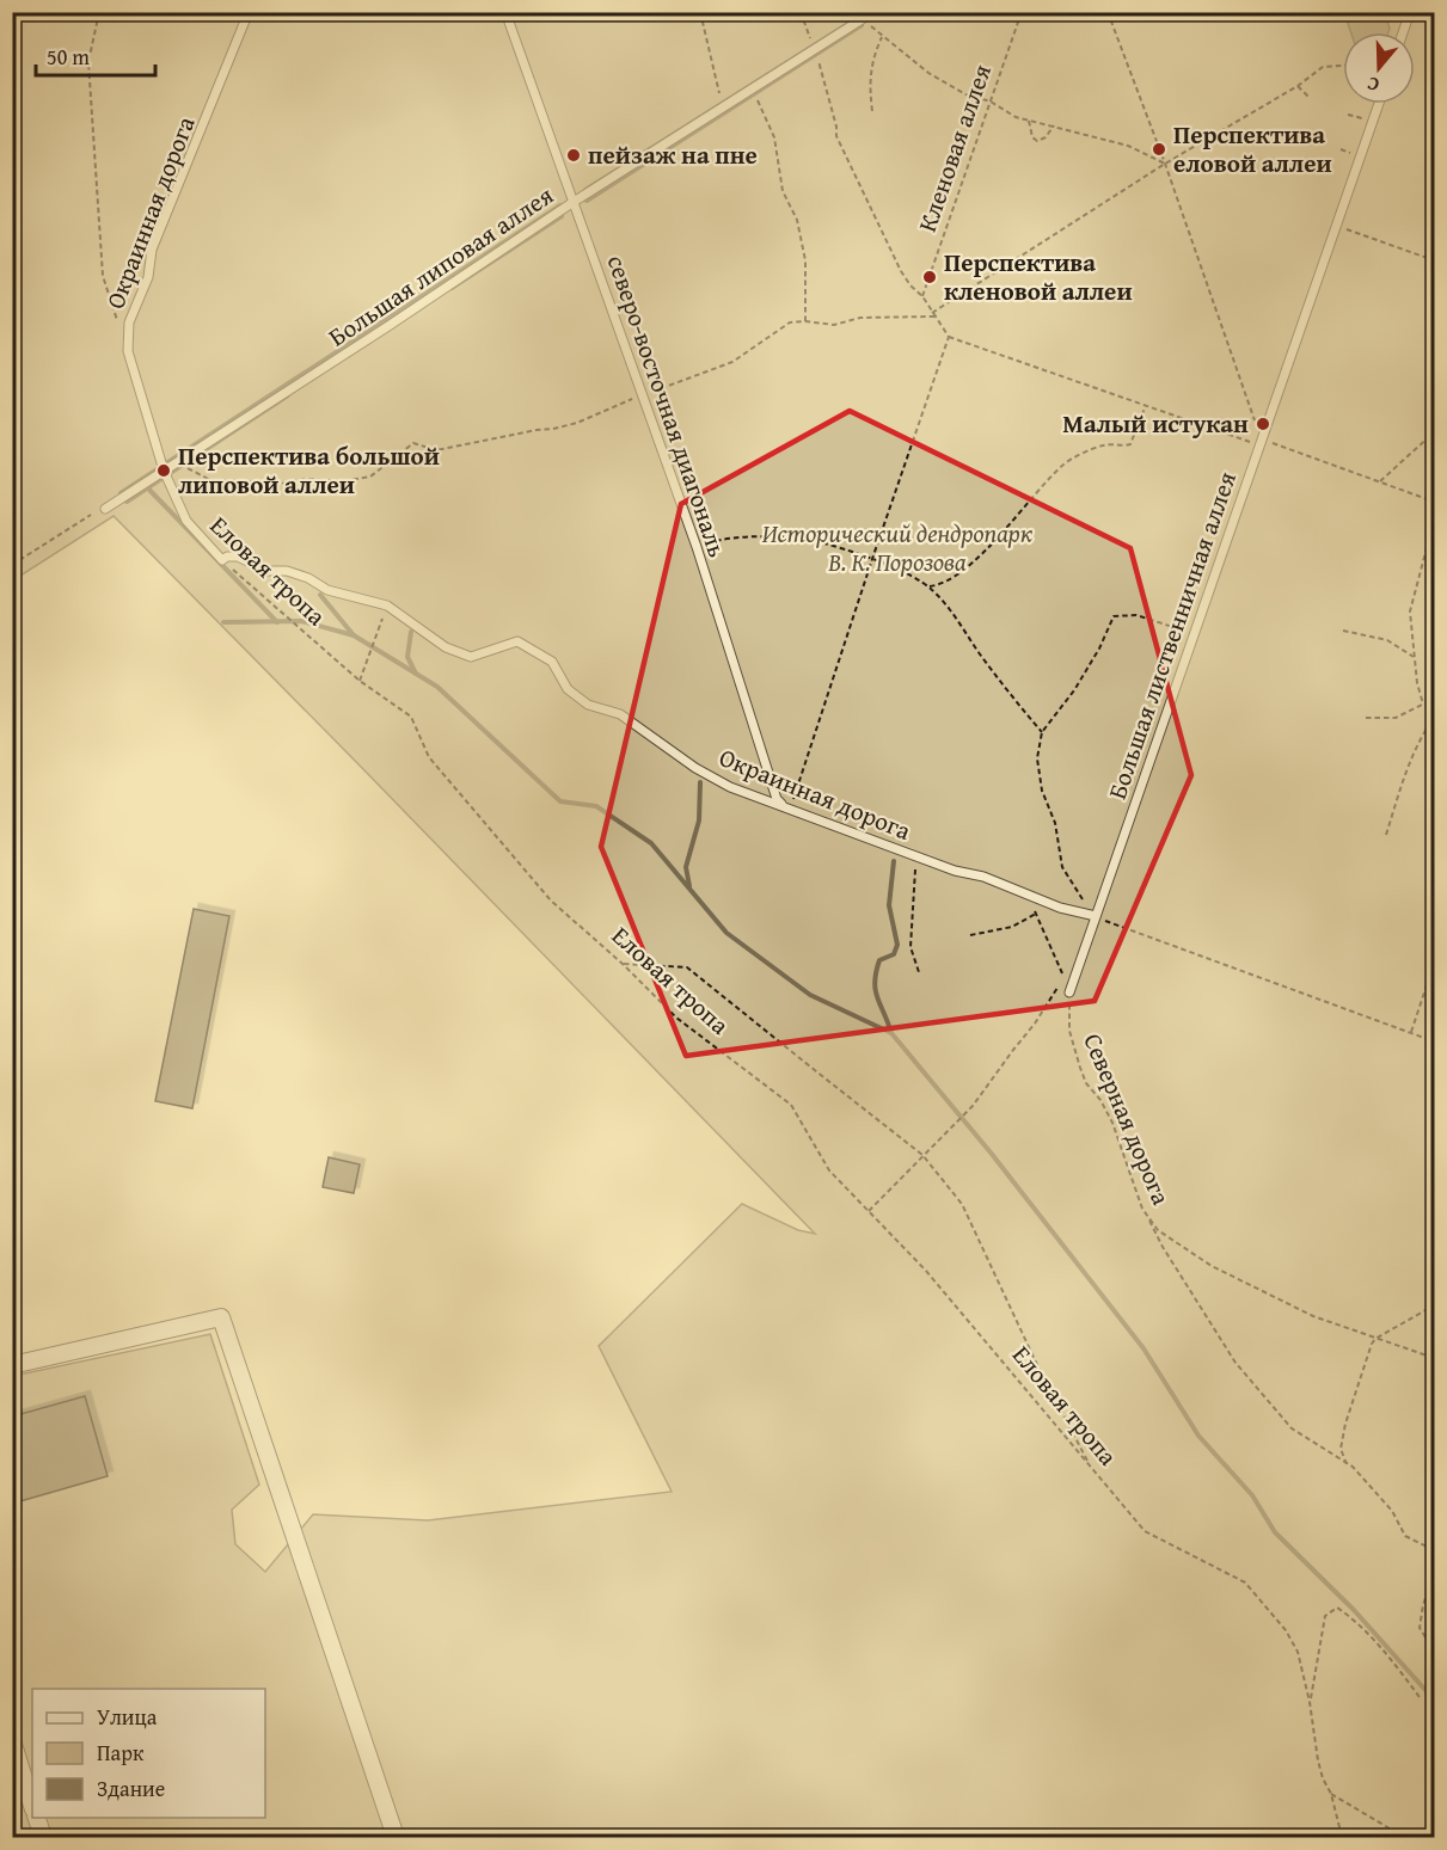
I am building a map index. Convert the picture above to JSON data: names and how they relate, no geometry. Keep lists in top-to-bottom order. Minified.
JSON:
{"streets":{"lane":["Окраинная дорога","Большая липовая аллея","северо-восточная диагональ","Еловая тропа","Большая лиственничная аллея"],"path":["Кленовая аллея","Северная дорога"]},"crossings":[["Окраинная дорога","Большая липовая аллея"],["Окраинная дорога","северо-восточная диагональ"],["Окраинная дорога","Еловая тропа"],["Окраинная дорога","Большая лиственничная аллея"],["Окраинная дорога","Северная дорога"],["Большая липовая аллея","северо-восточная диагональ"],["Большая липовая аллея","Еловая тропа"],["Большая лиственничная аллея","Северная дорога"]],"parks":["Исторический дендропарк В. К. Порозова"],"places":["Перспектива еловой аллеи","пейзаж на пне","Перспектива кленовой аллеи","Малый истукан","Перспектива большой липовой аллеи"],"legend":["Улица","Парк","Здание"],"scale_bar":"50 m","north":"bottom"}
